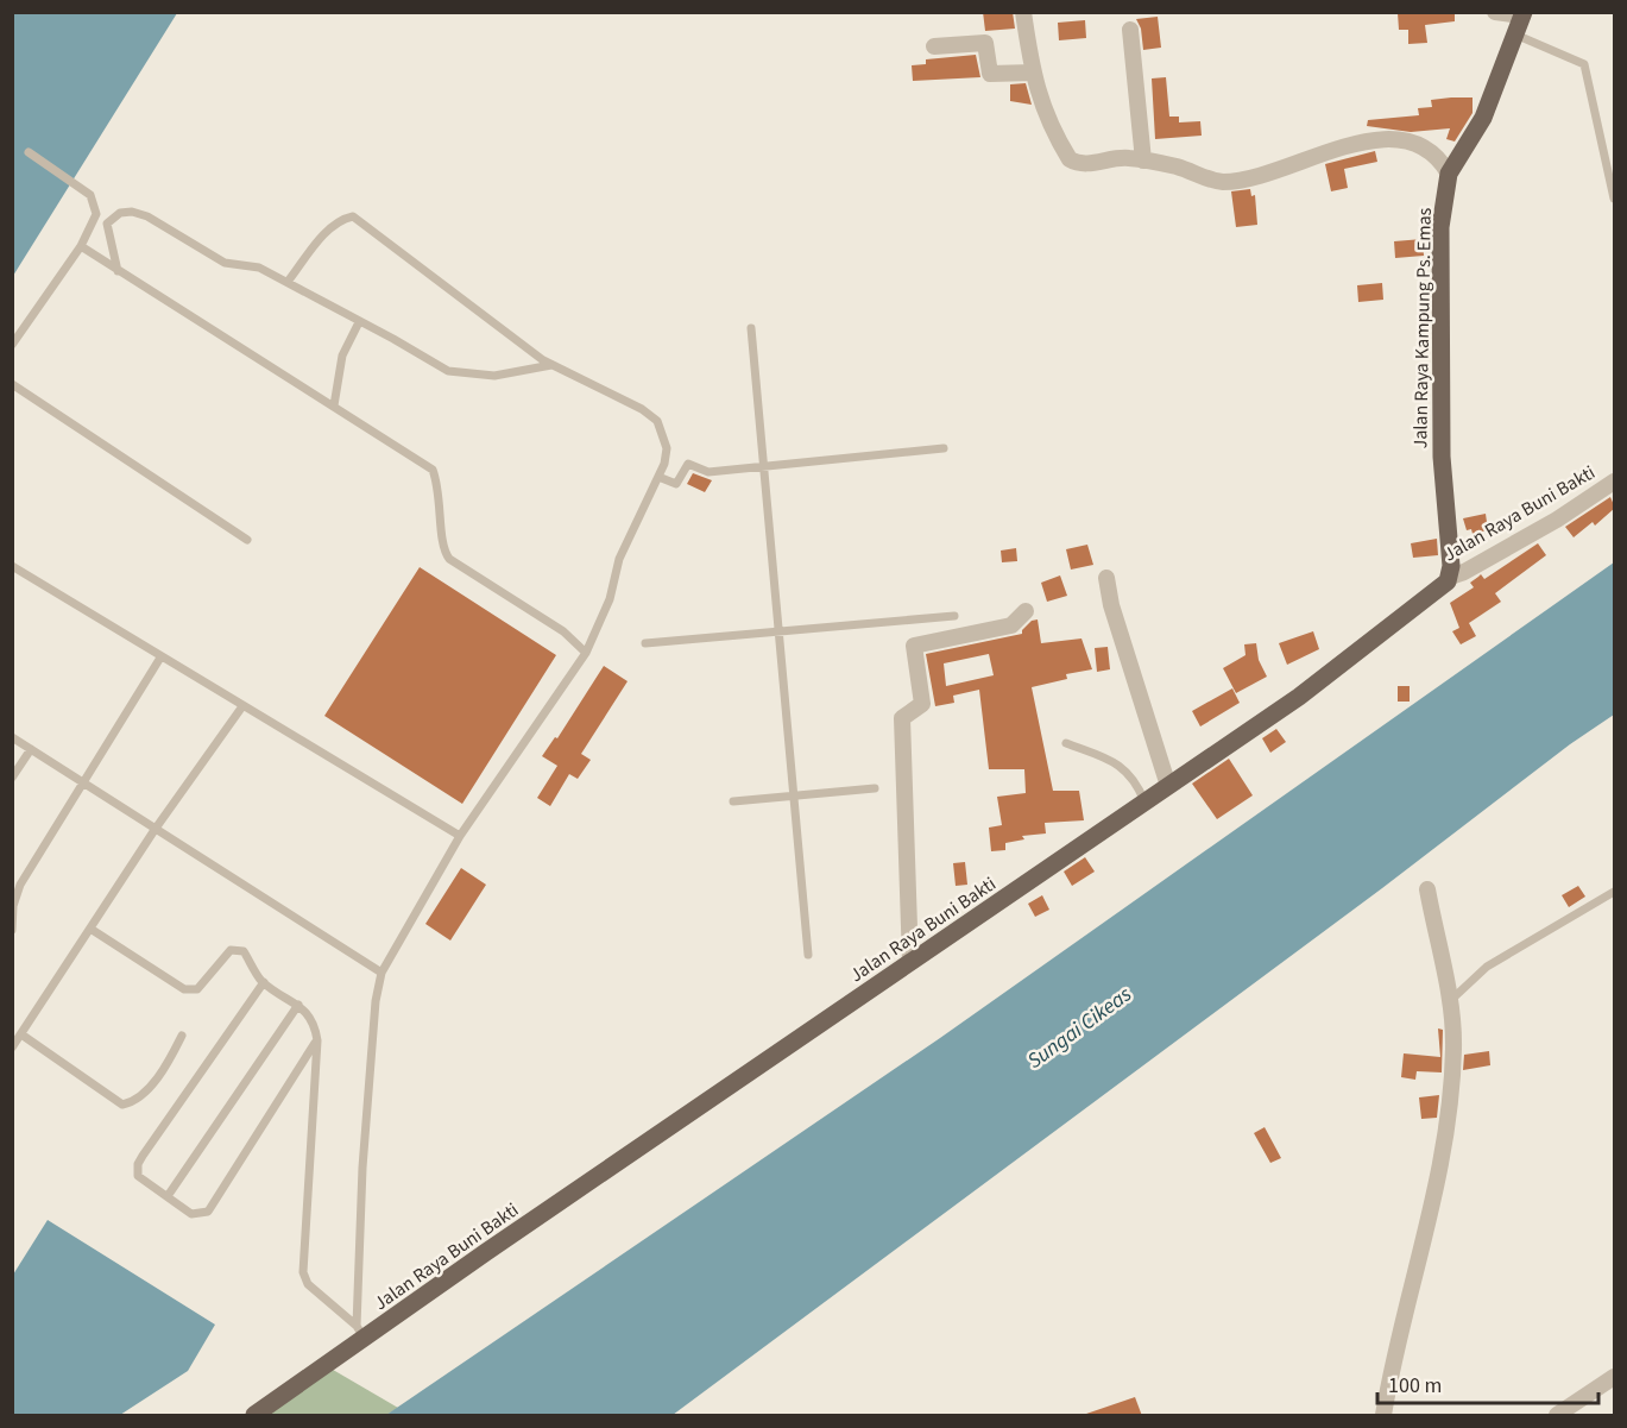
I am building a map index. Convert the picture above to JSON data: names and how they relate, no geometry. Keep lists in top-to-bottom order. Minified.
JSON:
{"streets":{"main road":["Jalan Raya Kampung Ps. Emas","Jalan Raya Buni Bakti"]},"crossings":[["Jalan Raya Kampung Ps. Emas","Jalan Raya Buni Bakti"]],"water":["Sungai Cikeas"],"scale_bar":"100 m"}
